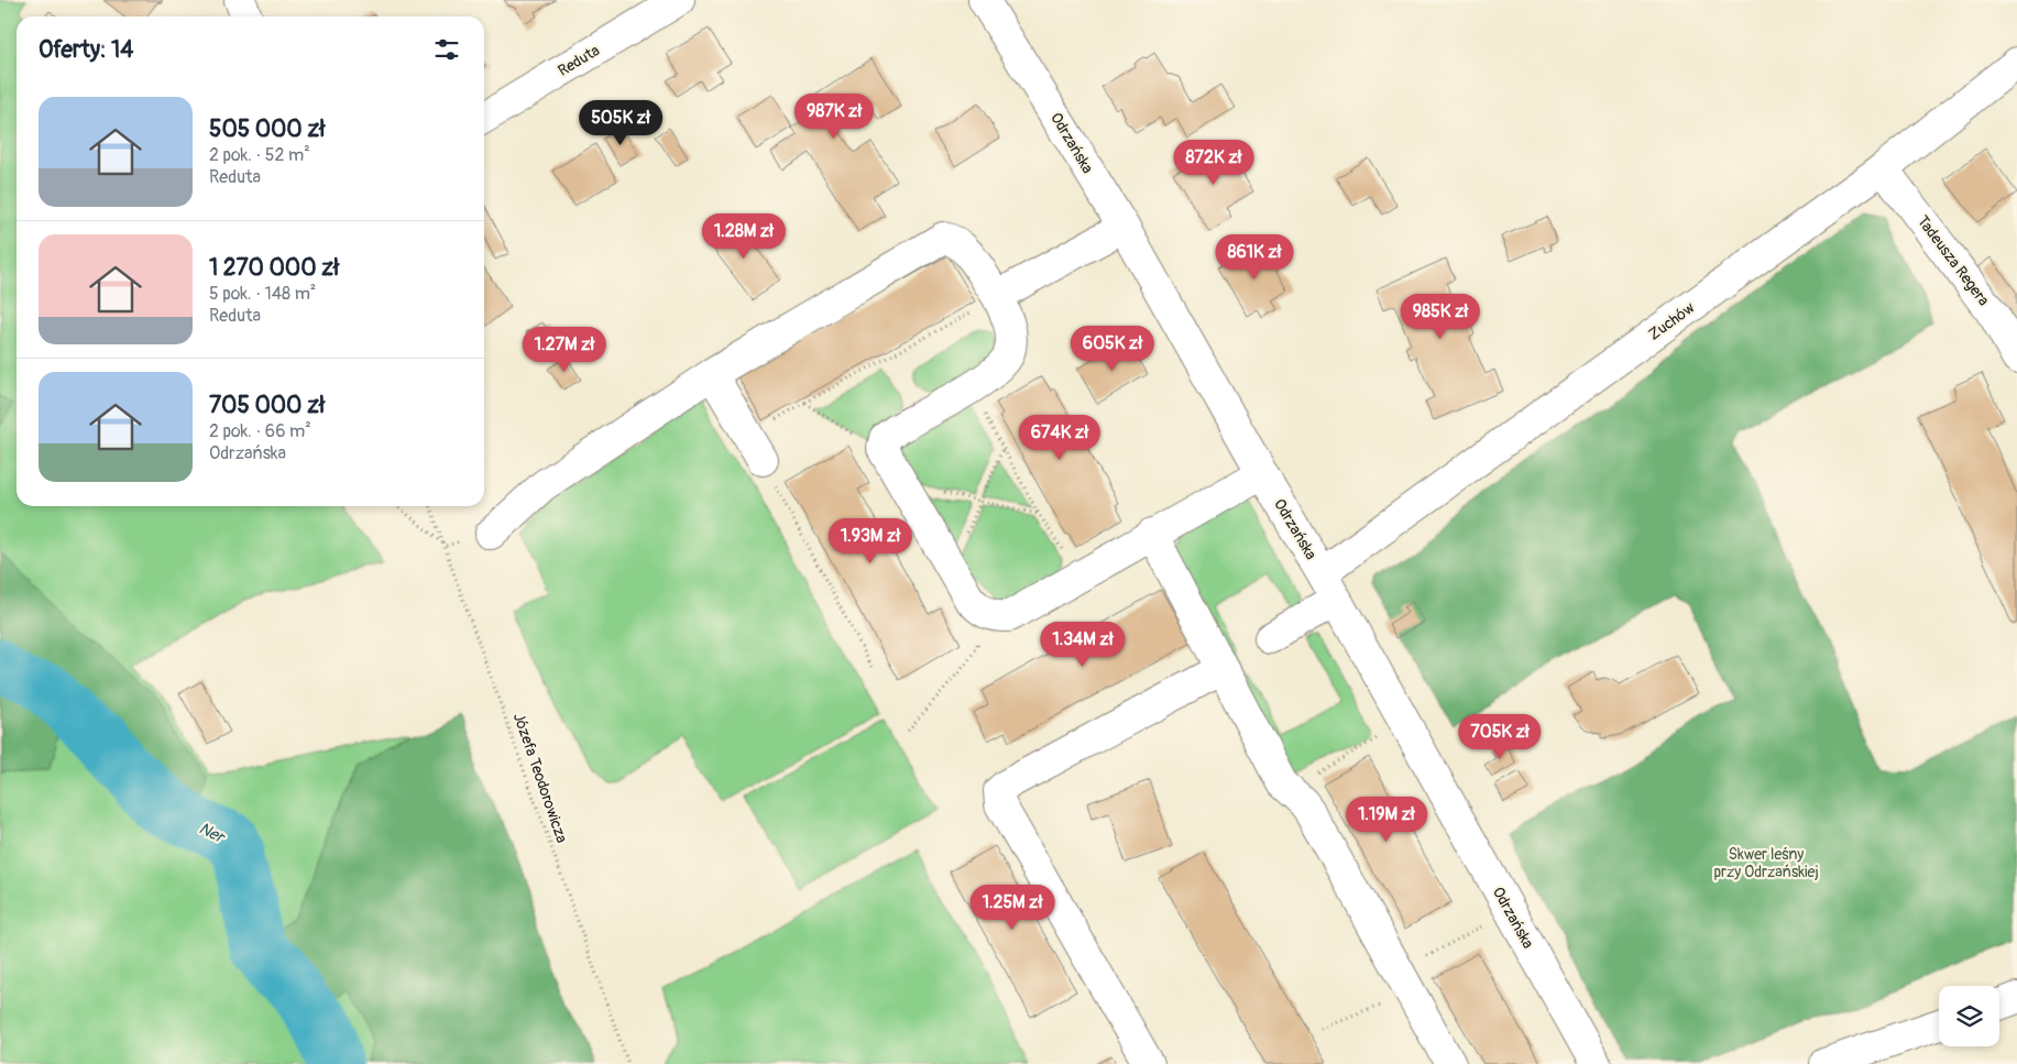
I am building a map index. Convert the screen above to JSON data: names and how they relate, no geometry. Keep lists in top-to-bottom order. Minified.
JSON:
{"streets":{"street":["Reduta","Odrzańska","Tadeusza Regera","Zuchów"],"path":["Józefa Teodorowicza"]},"crossings":[["Odrzańska","Zuchów"],["Tadeusza Regera","Zuchów"]],"water":["Ner"],"parks":["Skwer leśny przy Odrzańskiej"],"page":{"heading":"Oferty: 14","list":[{"name":"505 000 zł","note":"2 pok. · 52 m² · Reduta"},{"name":"1 270 000 zł","note":"5 pok. · 148 m² · Reduta"},{"name":"705 000 zł","note":"2 pok. · 66 m² · Odrzańska"}],"price":["987K zł","505K zł","872K zł","1.28M zł","861K zł","985K zł","605K zł","1.27M zł","674K zł","1.93M zł","1.34M zł","705K zł","1.19M zł","1.25M zł"]}}
